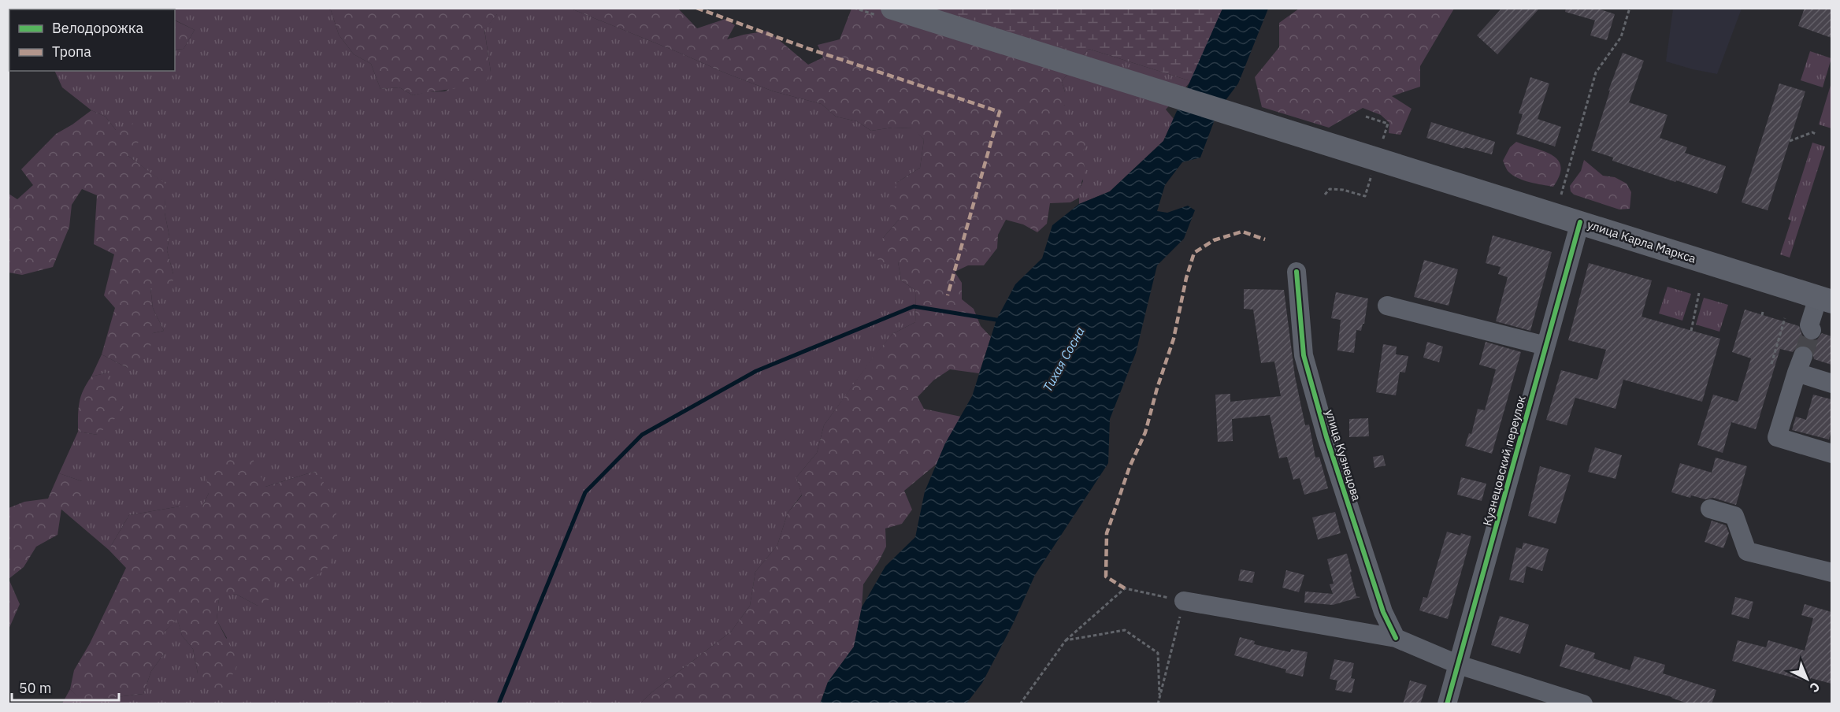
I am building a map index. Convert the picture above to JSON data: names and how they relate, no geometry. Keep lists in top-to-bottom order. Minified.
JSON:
{"streets":{"main road":["улица Карла Маркса"],"street":["улица Кузнецова","Кузнецовский переулок"]},"crossings":[["улица Карла Маркса","Кузнецовский переулок"]],"water":["Тихая Сосна"],"legend":["Велодорожка","Тропа"],"scale_bar":"50 m","north":"bottom right"}
